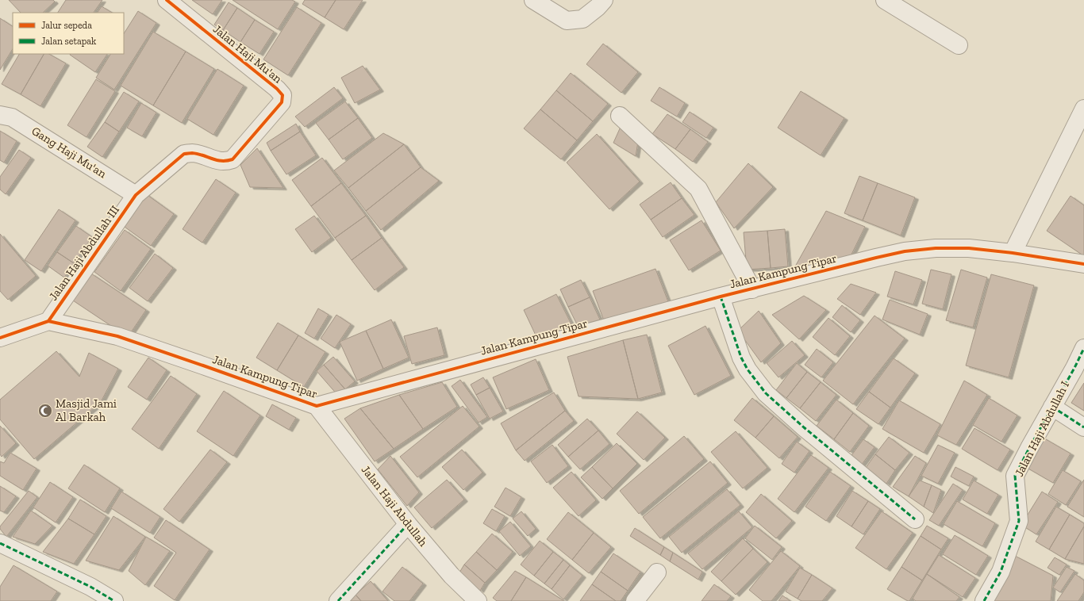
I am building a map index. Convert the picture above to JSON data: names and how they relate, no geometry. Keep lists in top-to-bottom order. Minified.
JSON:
{"streets":{"street":["Jalan Haji Mu'an","Gang Haji Mu'an","Jalan Haji Abdullah III","Jalan Kampung Tipar","Jalan Haji Abdullah I","Jalan Haji Abdullah"]},"crossings":[["Jalan Haji Mu'an","Gang Haji Mu'an"],["Jalan Haji Mu'an","Jalan Haji Abdullah III"],["Gang Haji Mu'an","Jalan Haji Abdullah III"],["Jalan Haji Abdullah III","Jalan Kampung Tipar"],["Jalan Kampung Tipar","Jalan Haji Abdullah"]],"places":{"mosque":["Masjid Jami Al Barkah"]},"legend":["Jalur sepeda","Jalan setapak"]}
